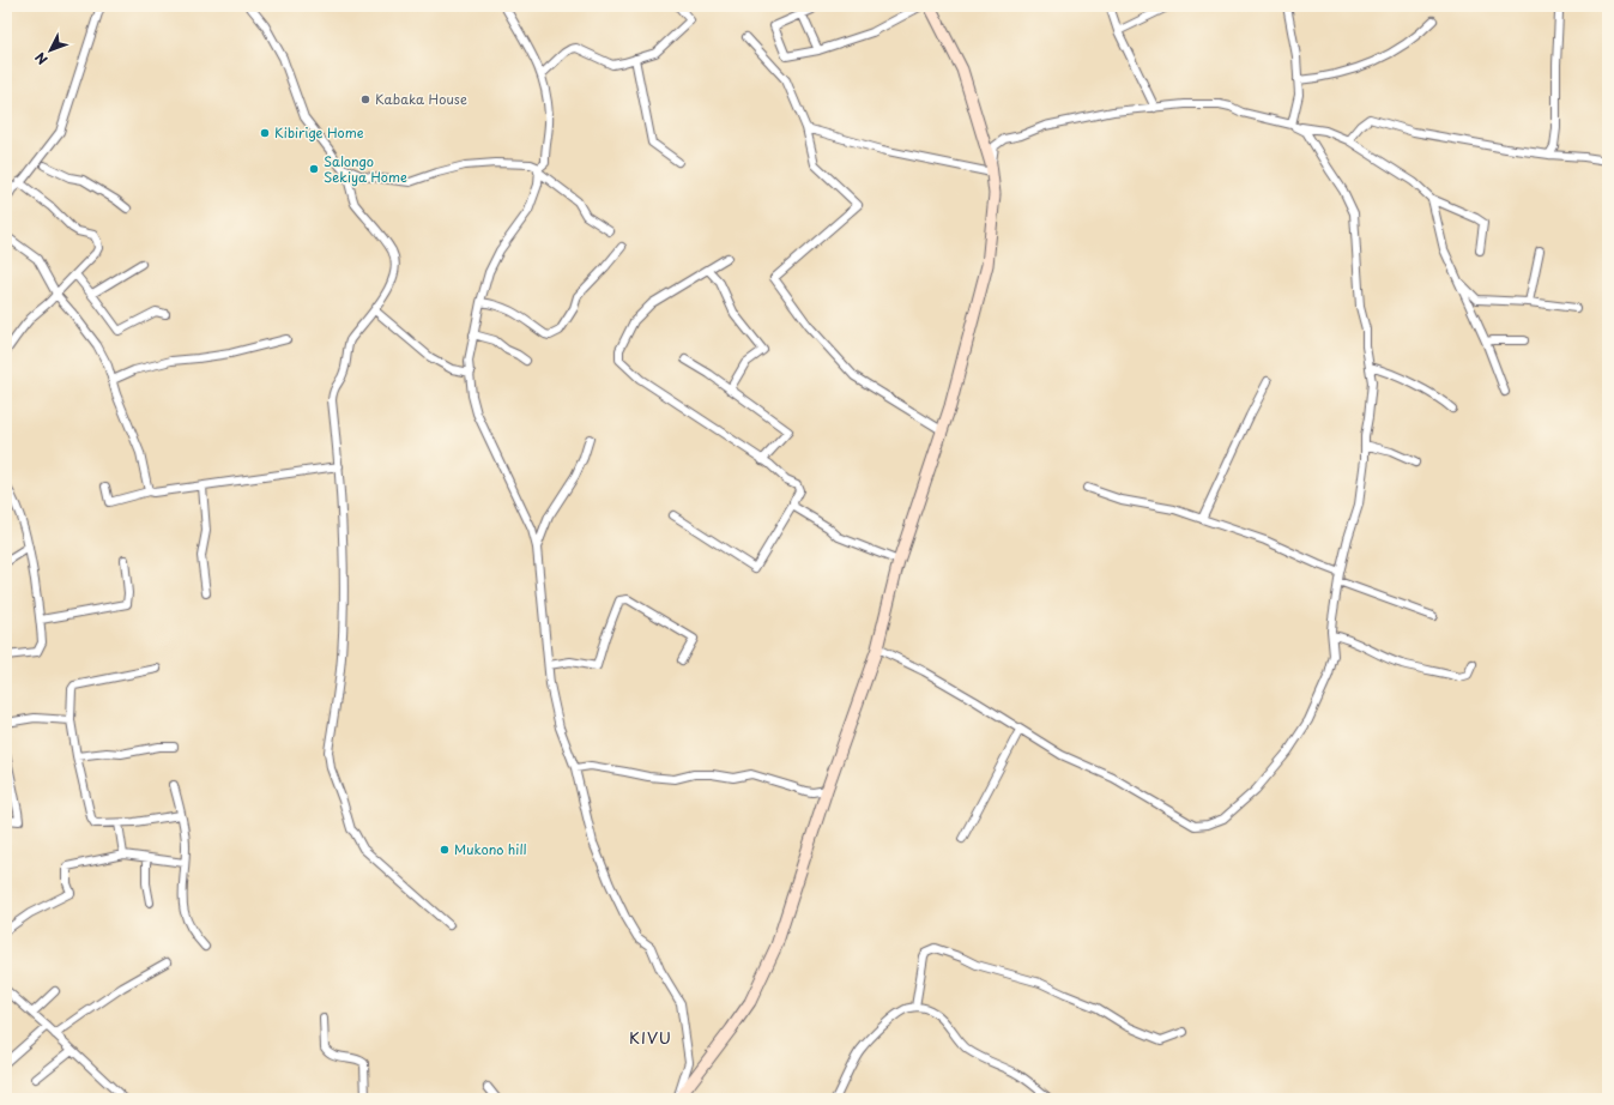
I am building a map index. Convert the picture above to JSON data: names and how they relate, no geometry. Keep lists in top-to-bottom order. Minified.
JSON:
{"districts":["KIVU"],"places":["Kabaka House","Kibirige Home","Salongo Sekiya Home","Mukono hill"],"north":"bottom left"}
